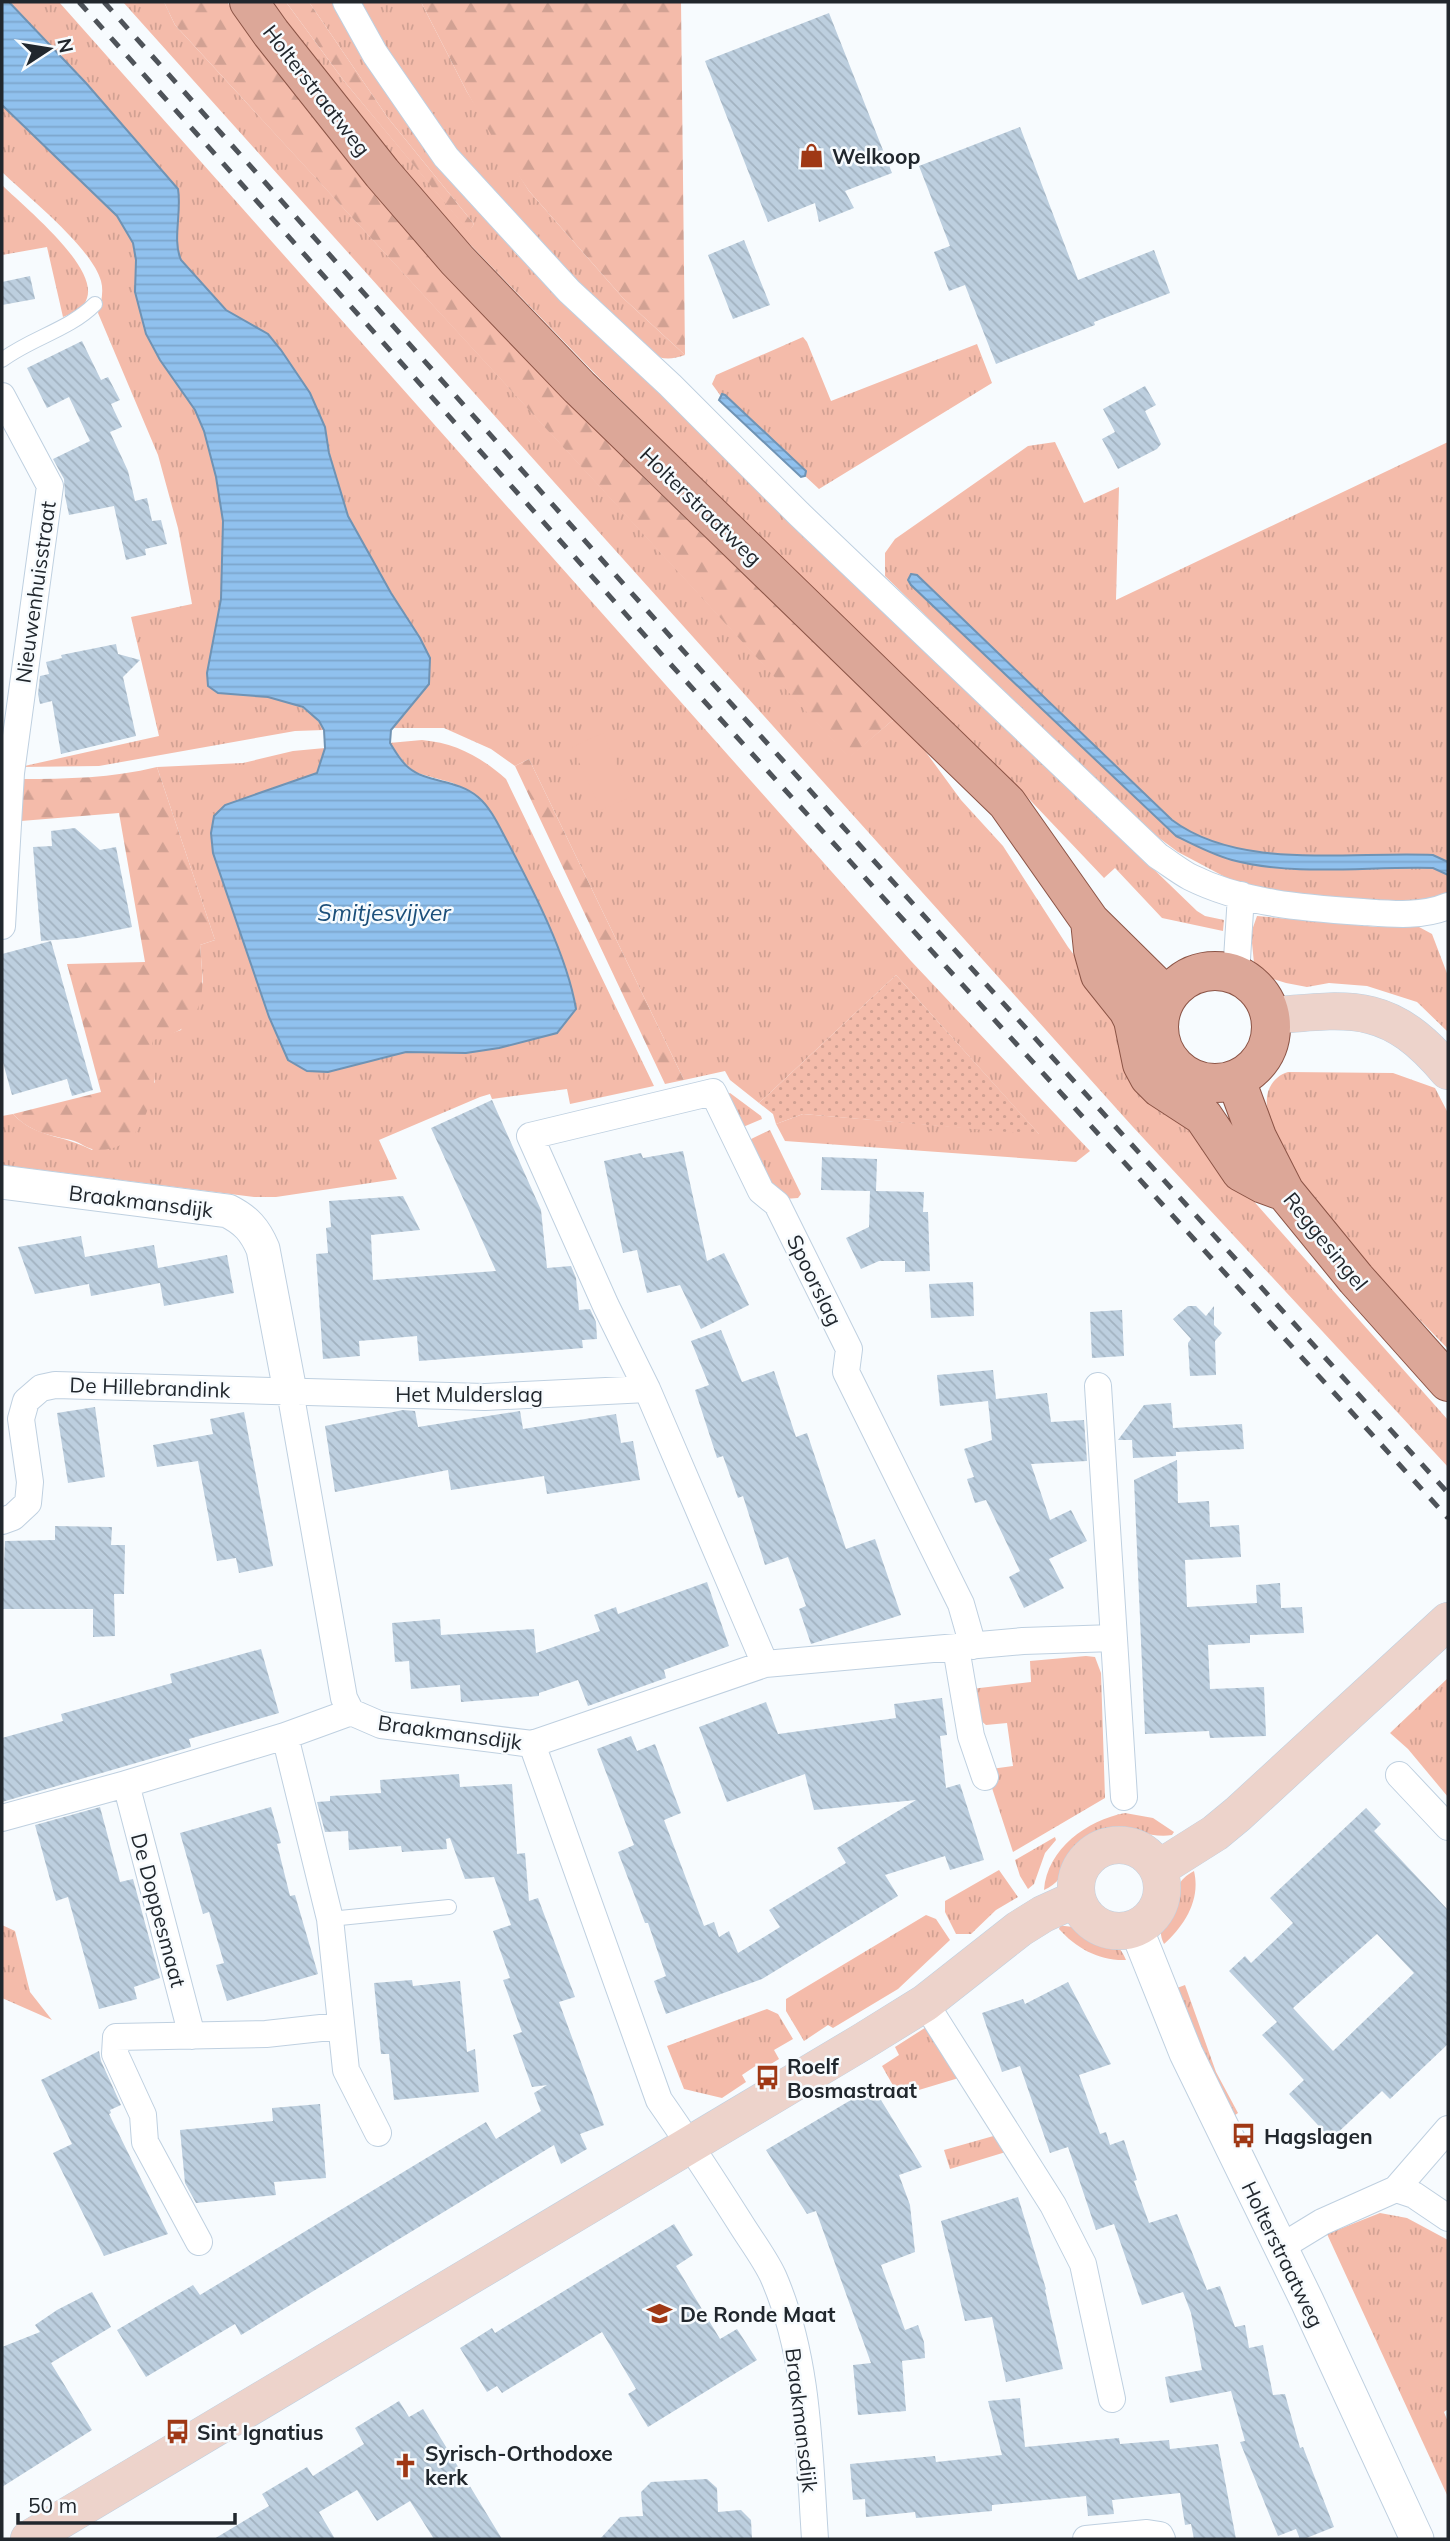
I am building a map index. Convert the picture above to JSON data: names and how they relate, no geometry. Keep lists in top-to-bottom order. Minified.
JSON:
{"streets":{"main road":["Holterstraatweg","Reggesingel"],"street":["Nieuwenhuisstraat","Braakmansdijk","Spoorslag","De Hillebrandink","Het Mulderslag","De Doppesmaat"]},"crossings":[["Holterstraatweg","Reggesingel"],["Braakmansdijk","De Hillebrandink"],["Braakmansdijk","Het Mulderslag"],["Spoorslag","Het Mulderslag"],["De Hillebrandink","Het Mulderslag"]],"water":["Smitjesvijver"],"places":{"shop":["Welkoop"],"bus stop":["Roelf Bosmastraat","Hagslagen","Sint Ignatius"],"school or university":["De Ronde Maat"],"church":["Syrisch-Orthodoxe kerk"]},"scale_bar":"50 m","north":"right"}
